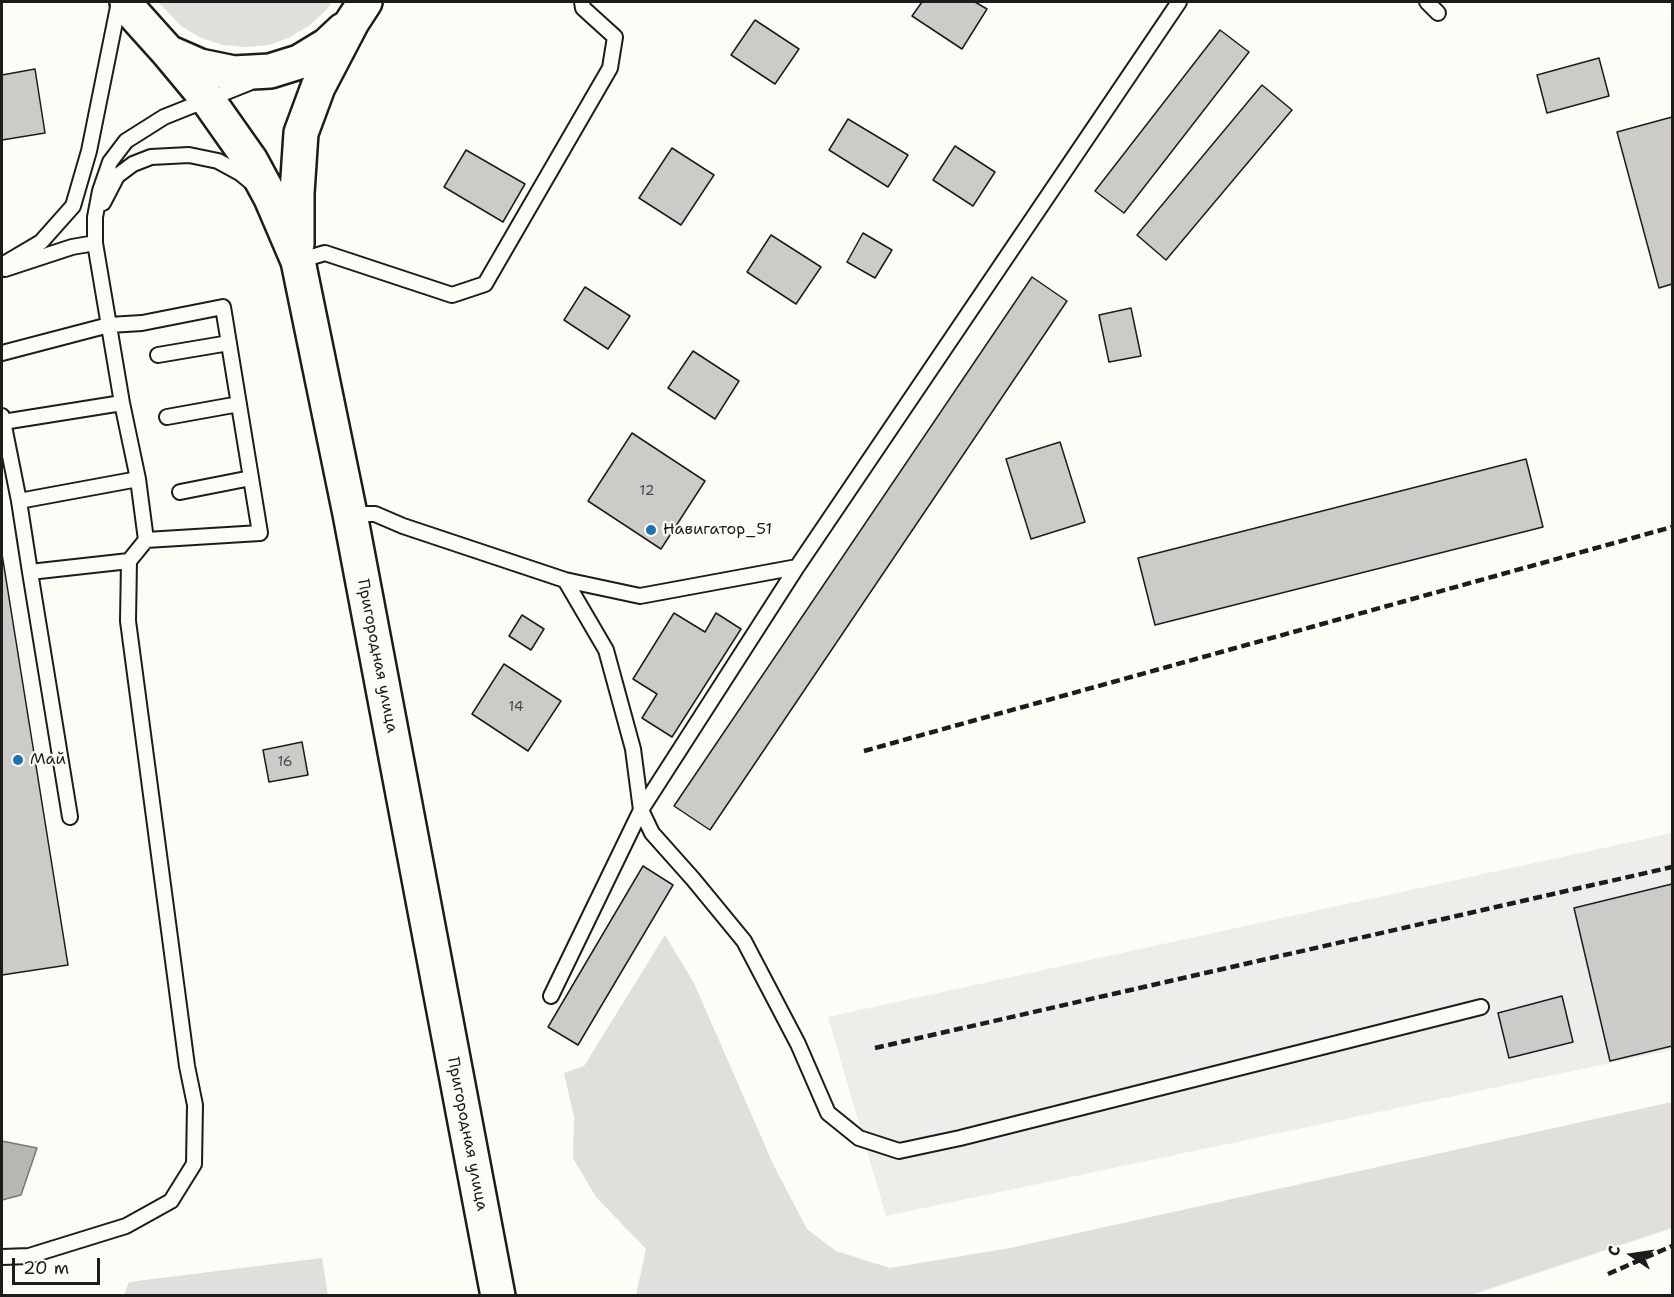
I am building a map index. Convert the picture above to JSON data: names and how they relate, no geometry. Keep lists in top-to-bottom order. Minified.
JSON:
{"streets":{"main road":["Пригородная улица"]},"places":["Навигатор_51","Май"],"house_numbers":["12","14","16"],"scale_bar":"20 m","north":"left"}
